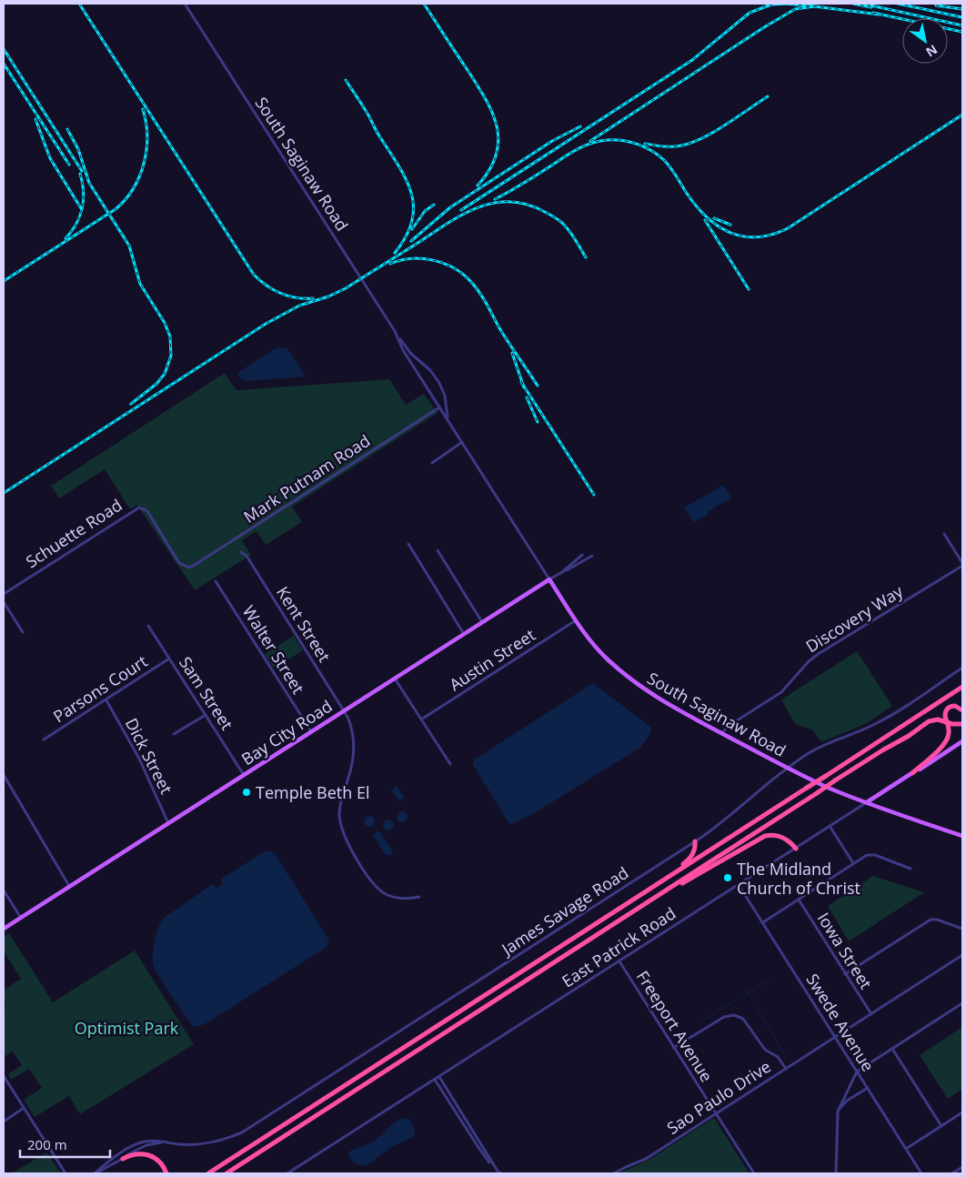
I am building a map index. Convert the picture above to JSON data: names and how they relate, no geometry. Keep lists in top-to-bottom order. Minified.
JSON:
{"streets":{"main road":["South Saginaw Road","Bay City Road","East Patrick Road"],"street":["Mark Putnam Road","Schuette Road","Discovery Way","Kent Street","Walter Street","Austin Street","Parsons Court","Sam Street","Dick Street","James Savage Road","Iowa Street","Swede Avenue","Freeport Avenue","Sao Paulo Drive"]},"crossings":[["South Saginaw Road","Mark Putnam Road"],["South Saginaw Road","Discovery Way"],["South Saginaw Road","Austin Street"],["South Saginaw Road","Bay City Road"],["South Saginaw Road","James Savage Road"],["South Saginaw Road","East Patrick Road"],["Mark Putnam Road","Schuette Road"],["Kent Street","Bay City Road"],["Walter Street","Bay City Road"],["Parsons Court","Sam Street"],["Parsons Court","Dick Street"],["Sam Street","Bay City Road"],["Bay City Road","Dick Street"],["East Patrick Road","Swede Avenue"],["East Patrick Road","Freeport Avenue"],["Iowa Street","Sao Paulo Drive"],["Swede Avenue","Sao Paulo Drive"],["Freeport Avenue","Sao Paulo Drive"]],"parks":["Optimist Park"],"places":["Temple Beth El","The Midland Church of Christ"],"scale_bar":"200 m","north":"bottom right"}
